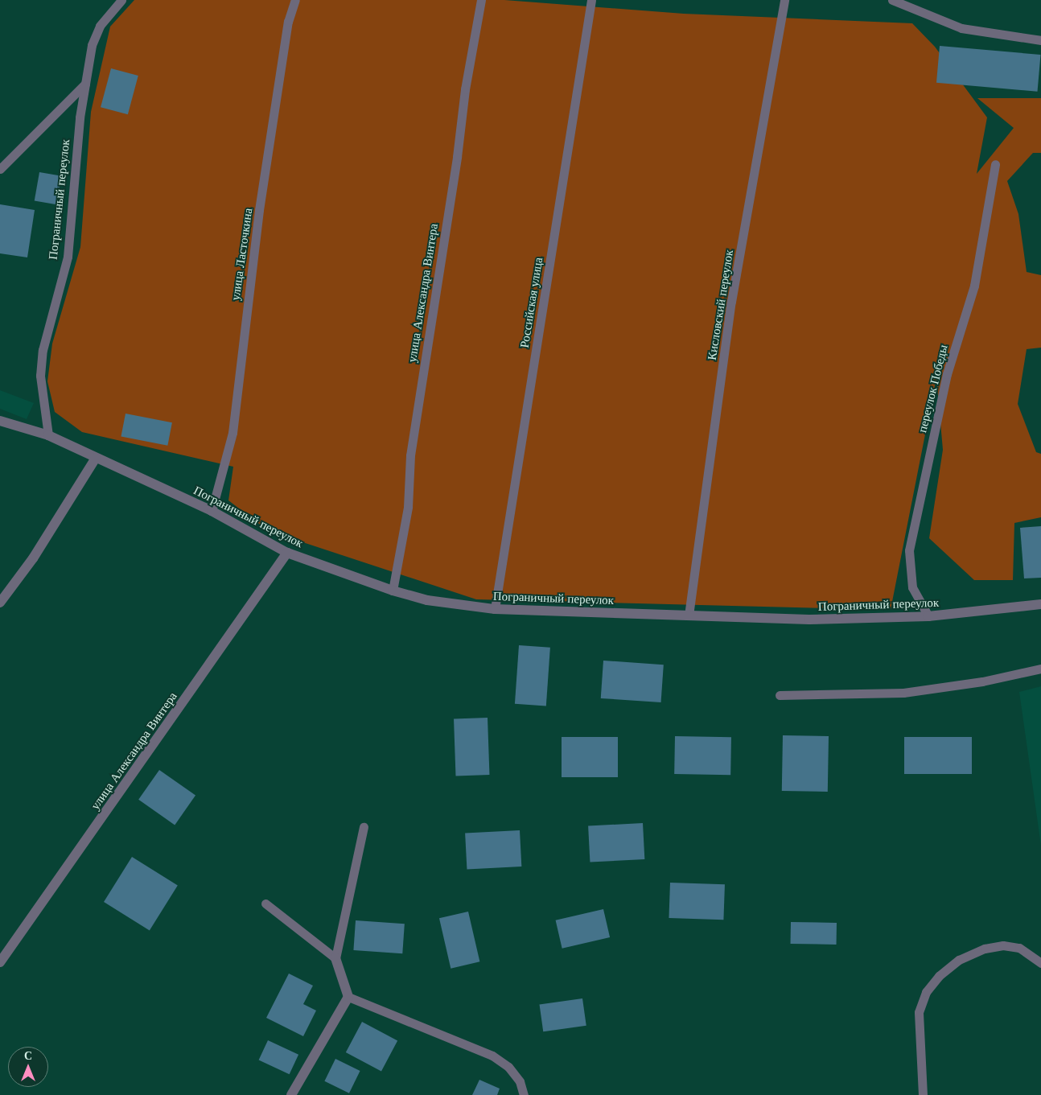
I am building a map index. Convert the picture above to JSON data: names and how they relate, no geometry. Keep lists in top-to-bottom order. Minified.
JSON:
{"streets":{"street":["Пограничный переулок","улица Александра Винтера"],"lane":["улица Ласточкина","Российская улица","Кисловский переулок","переулок Победы"]},"crossings":[["Пограничный переулок","улица Ласточкина"],["Пограничный переулок","улица Александра Винтера"],["Пограничный переулок","Российская улица"],["Пограничный переулок","Кисловский переулок"],["Пограничный переулок","переулок Победы"]],"north":"top"}
